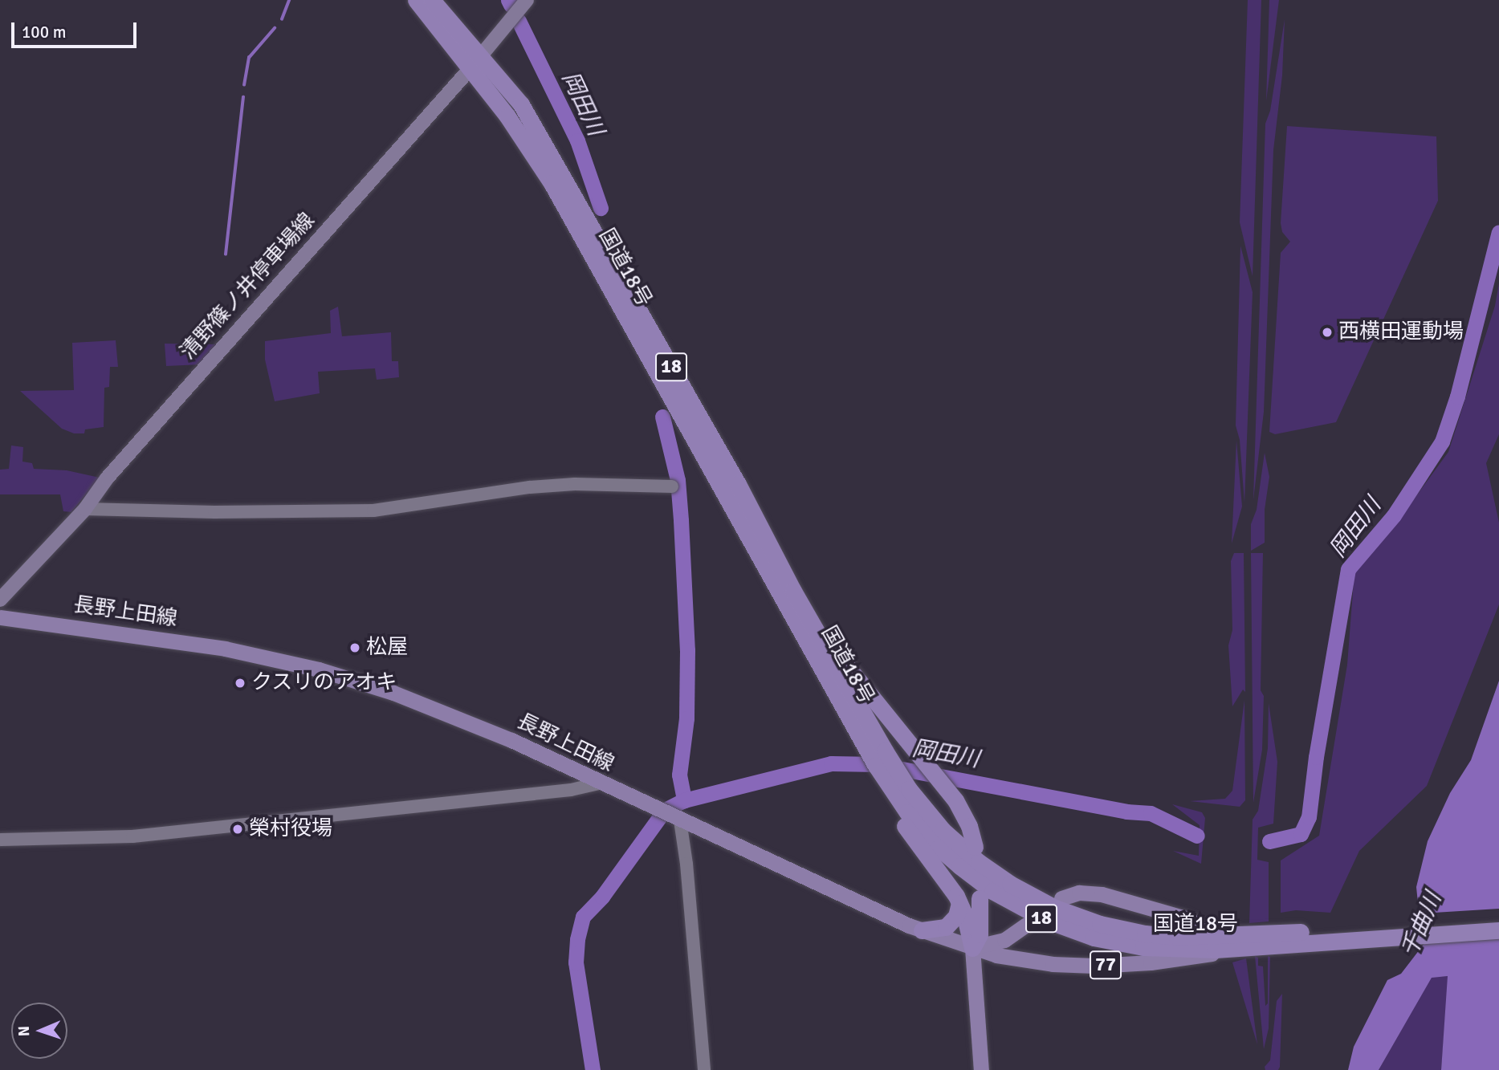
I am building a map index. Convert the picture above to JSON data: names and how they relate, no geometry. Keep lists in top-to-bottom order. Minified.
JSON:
{"streets":{"highway":["国道18号","18"],"main road":["清野篠ノ井停車場線","長野上田線","77"]},"crossings":[["国道18号","清野篠ノ井停車場線"],["国道18号","77"],["長野上田線","77"]],"water":["岡田川","千曲川"],"places":["西横田運動場","松屋","クスリのアオキ","榮村役場"],"scale_bar":"100 m","north":"left"}
